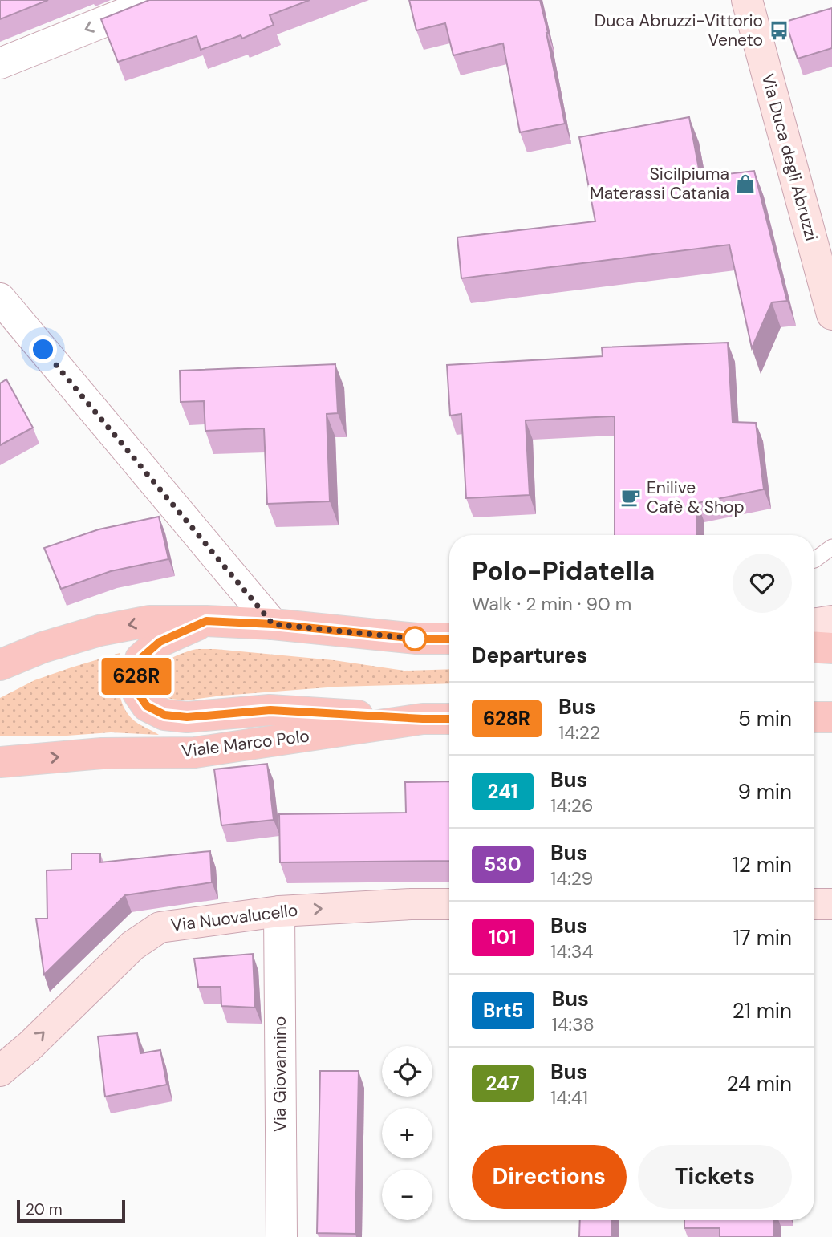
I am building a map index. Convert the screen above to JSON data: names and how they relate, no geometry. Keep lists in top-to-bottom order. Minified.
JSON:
{"streets":{"main road":["Via Duca degli Abruzzi","Viale Marco Polo","Via Nuovalucello"],"street":["Via Giovannino"]},"crossings":[["Via Nuovalucello","Via Giovannino"]],"one_way":["Via Nuovalucello"],"places":{"bus stop":["Duca Abruzzi-Vittorio Veneto"],"shop":["Sicilpiuma Materassi Catania"],"cafe":["Enilive Cafè & Shop"]},"lines":["bus line 628R"],"scale_bar":"20 m","page":{"on_map":"628R","heading":[["Polo-Pidatella","Walk · 2 min · 90 m"],"Departures"],"list":[{"mark":"628R","name":"Bus","note":"14:22","value":"5 min"},{"mark":"241","name":"Bus","note":"14:26","value":"9 min"},{"mark":"530","name":"Bus","note":"14:29","value":"12 min"},{"mark":"101","name":"Bus","note":"14:34","value":"17 min"},{"mark":"Brt5","name":"Bus","note":"14:38","value":"21 min"},{"mark":"247","name":"Bus","note":"14:41","value":"24 min"}],"map_buttons":["+","−"],"buttons":["Directions","Tickets"],"scale":"20 m"}}
